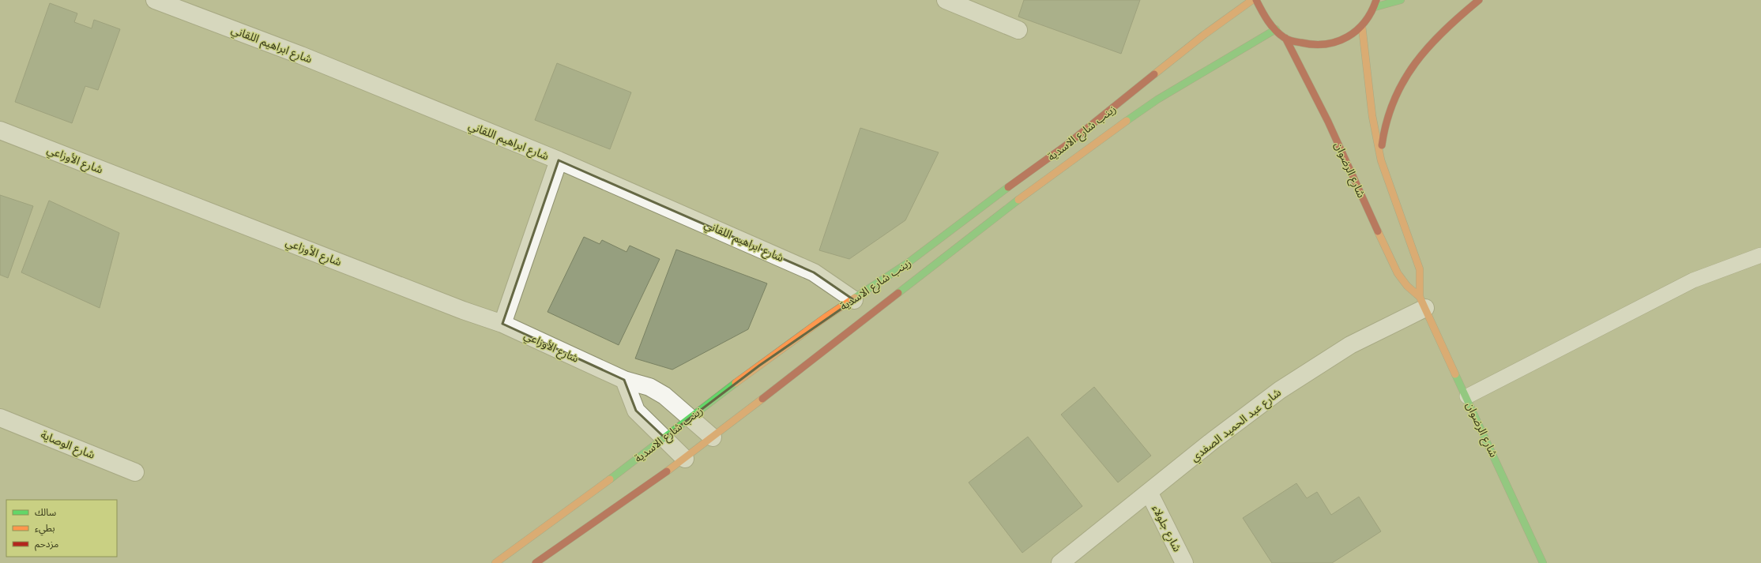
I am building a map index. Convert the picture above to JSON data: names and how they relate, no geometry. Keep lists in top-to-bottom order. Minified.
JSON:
{"streets":{"street":["شارع ابراهيم اللقاني","زينب شارع الاسدية","شارع الأوزاعي","شارع الرضوان","شارع عبد الحميد الصفدي","شارع الوصاية","شارع جلولاء"]},"crossings":[["شارع ابراهيم اللقاني","زينب شارع الاسدية"],["زينب شارع الاسدية","شارع الأوزاعي"],["شارع الرضوان","شارع عبد الحميد الصفدي"],["شارع عبد الحميد الصفدي","شارع جلولاء"]],"legend":["سالك","بطيء","مزدحم"]}
